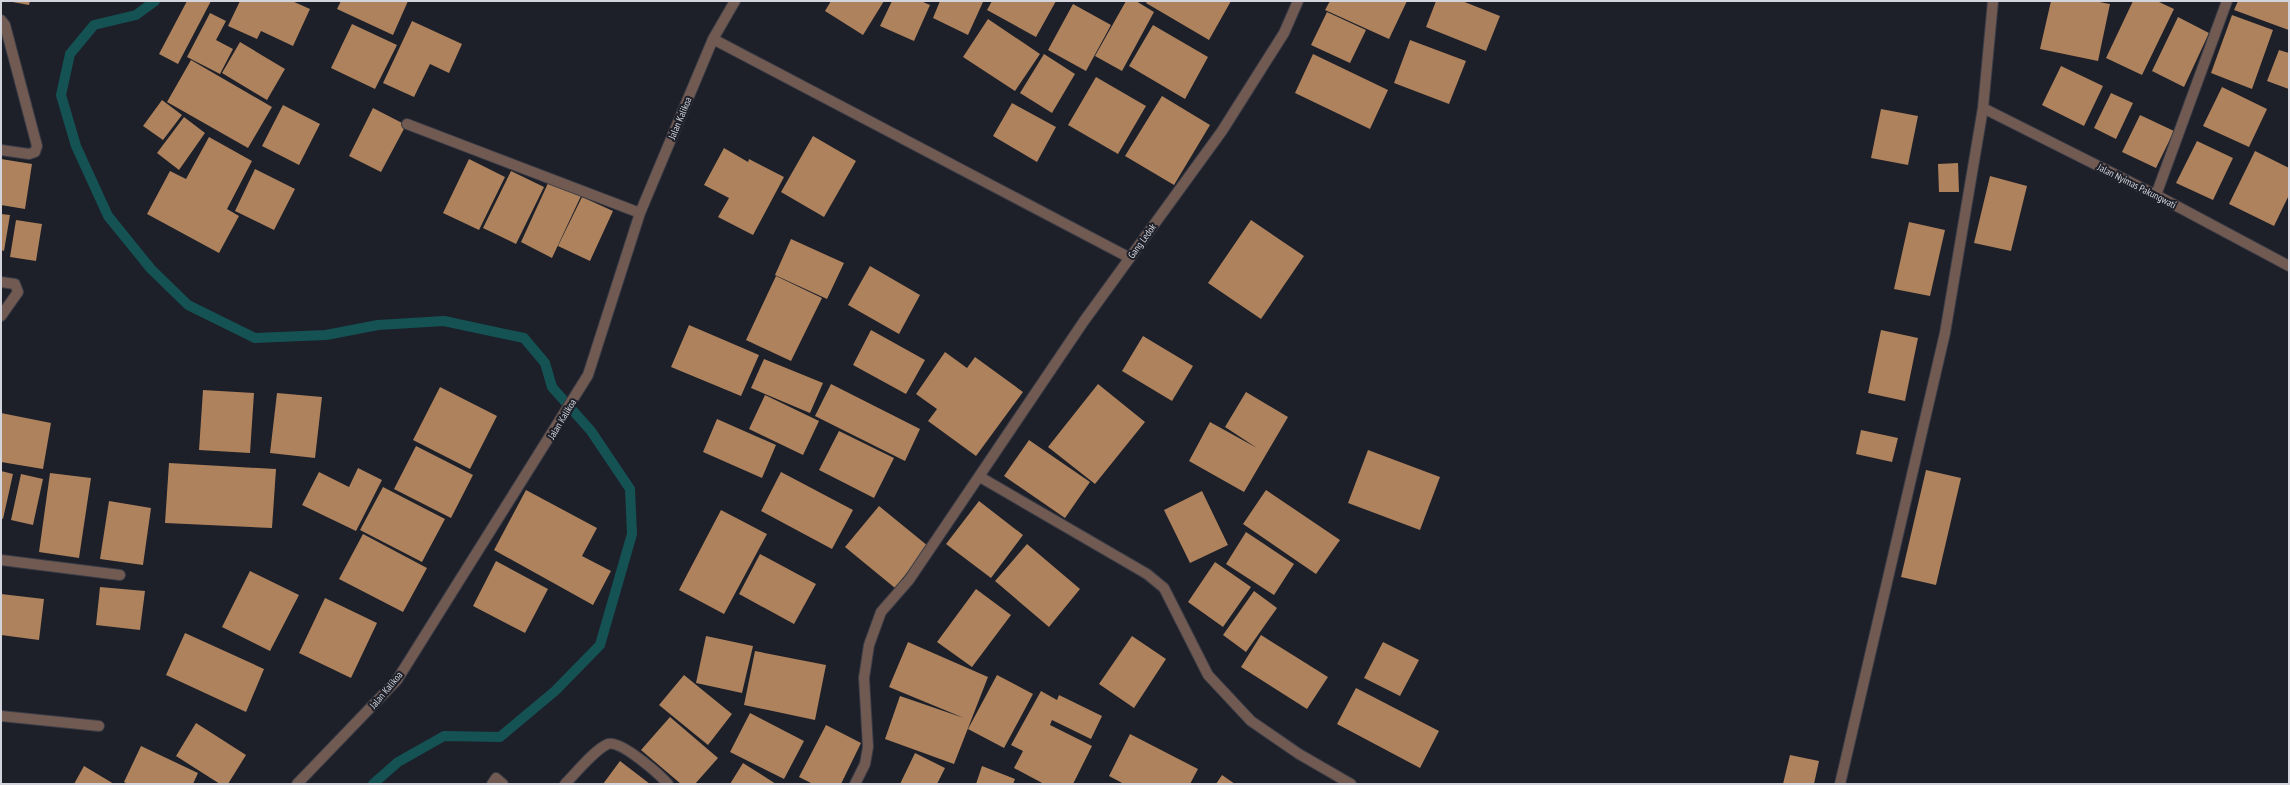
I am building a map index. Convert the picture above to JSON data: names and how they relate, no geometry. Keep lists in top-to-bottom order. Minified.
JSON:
{"streets":{"street":["Jalan Kalikoa","Jalan Nyimas Pakungwati","Gang Ledok"]}}
